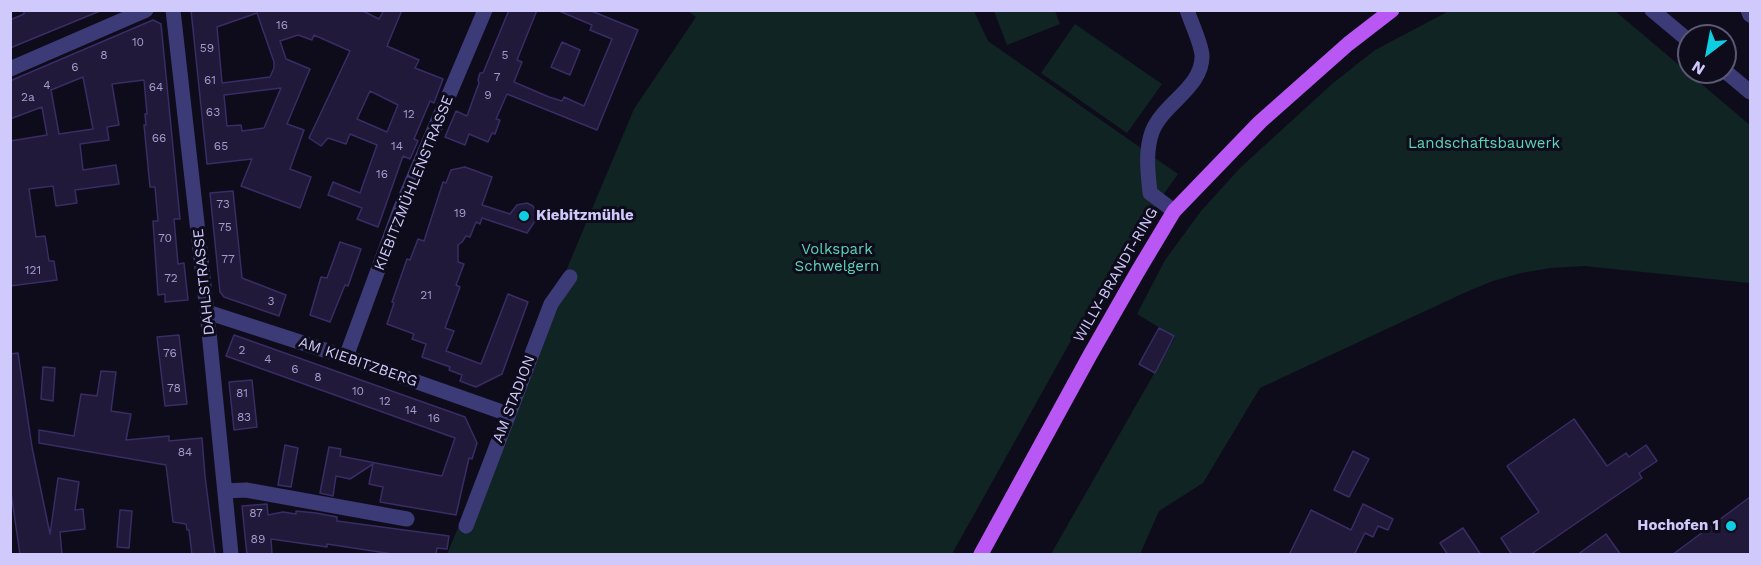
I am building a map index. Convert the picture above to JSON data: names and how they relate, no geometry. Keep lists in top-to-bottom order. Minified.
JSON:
{"streets":{"main road":["WILLY-BRANDT-RING"],"street":["KIEBITZMÜHLENSTRASSE","DAHLSTRASSE","AM KIEBITZBERG","AM STADION"]},"crossings":[["KIEBITZMÜHLENSTRASSE","AM KIEBITZBERG"],["DAHLSTRASSE","AM KIEBITZBERG"],["AM KIEBITZBERG","AM STADION"]],"parks":["Landschaftsbauwerk","Volkspark Schwelgern"],"places":["Kiebitzmühle","Hochofen 1"],"house_numbers":["16","10","59","8","5","6","7","61","4","64","9","2a","63","12","66","65","14","16","73","19","75","70","77","121","72","21","3","2","76","4","6","8","78","10","81","12","14","83","16","84","87","89"],"north":"bottom left"}
